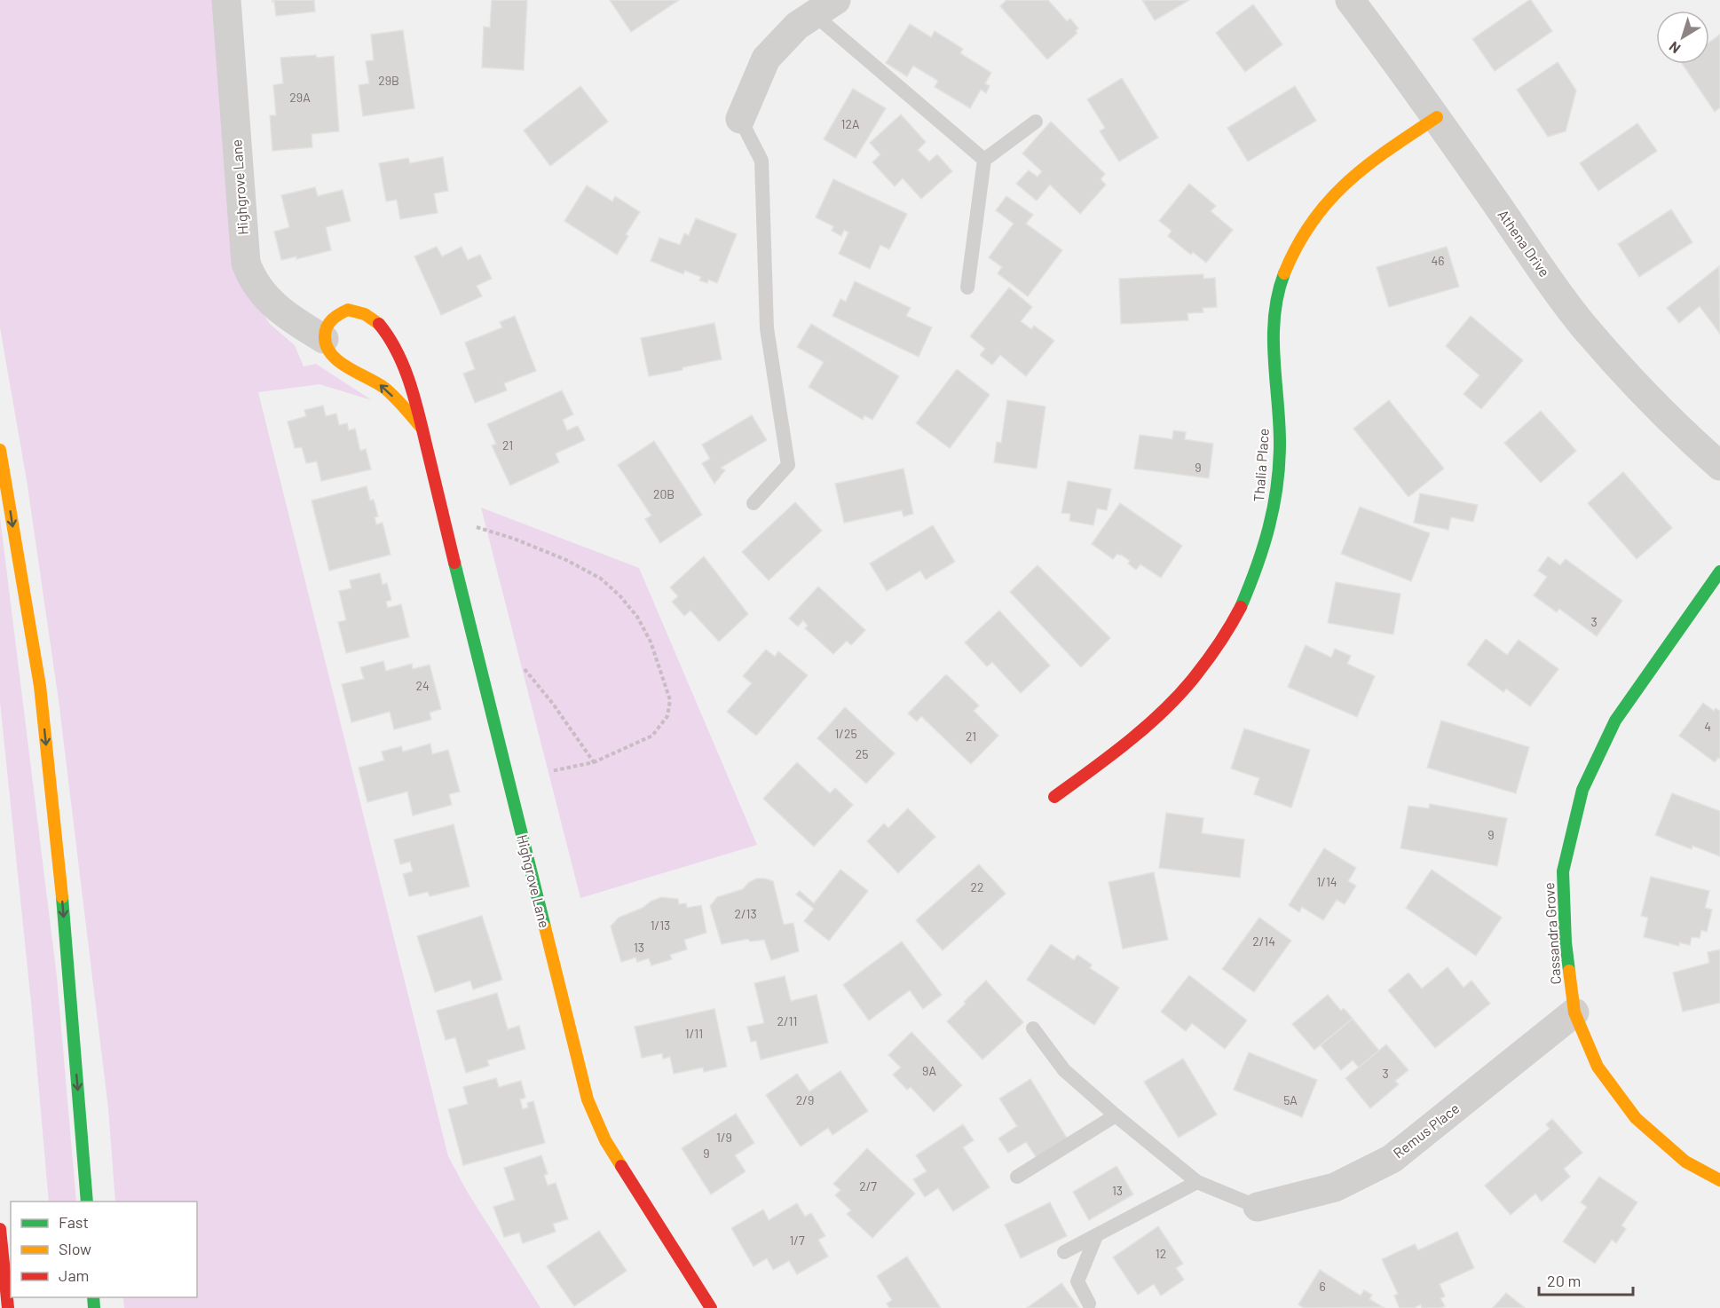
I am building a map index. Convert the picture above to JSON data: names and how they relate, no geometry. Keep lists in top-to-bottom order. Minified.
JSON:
{"streets":{"main road":["Highgrove Lane","Thalia Place","Cassandra Grove"],"street":["Athena Drive","Remus Place"]},"crossings":[["Athena Drive","Thalia Place"],["Cassandra Grove","Remus Place"]],"house_numbers":["29B","29A","12A","46","21","9","20B","3","24","4","1/25","21","25","9","1/14","22","2/13","1/13","2/14","13","2/11","1/11","9A","3","2/9","5A","1/9","9","2/7","13","1/7","12","6"],"legend":["Fast","Slow","Jam"],"scale_bar":"20 m","north":"bottom left"}
